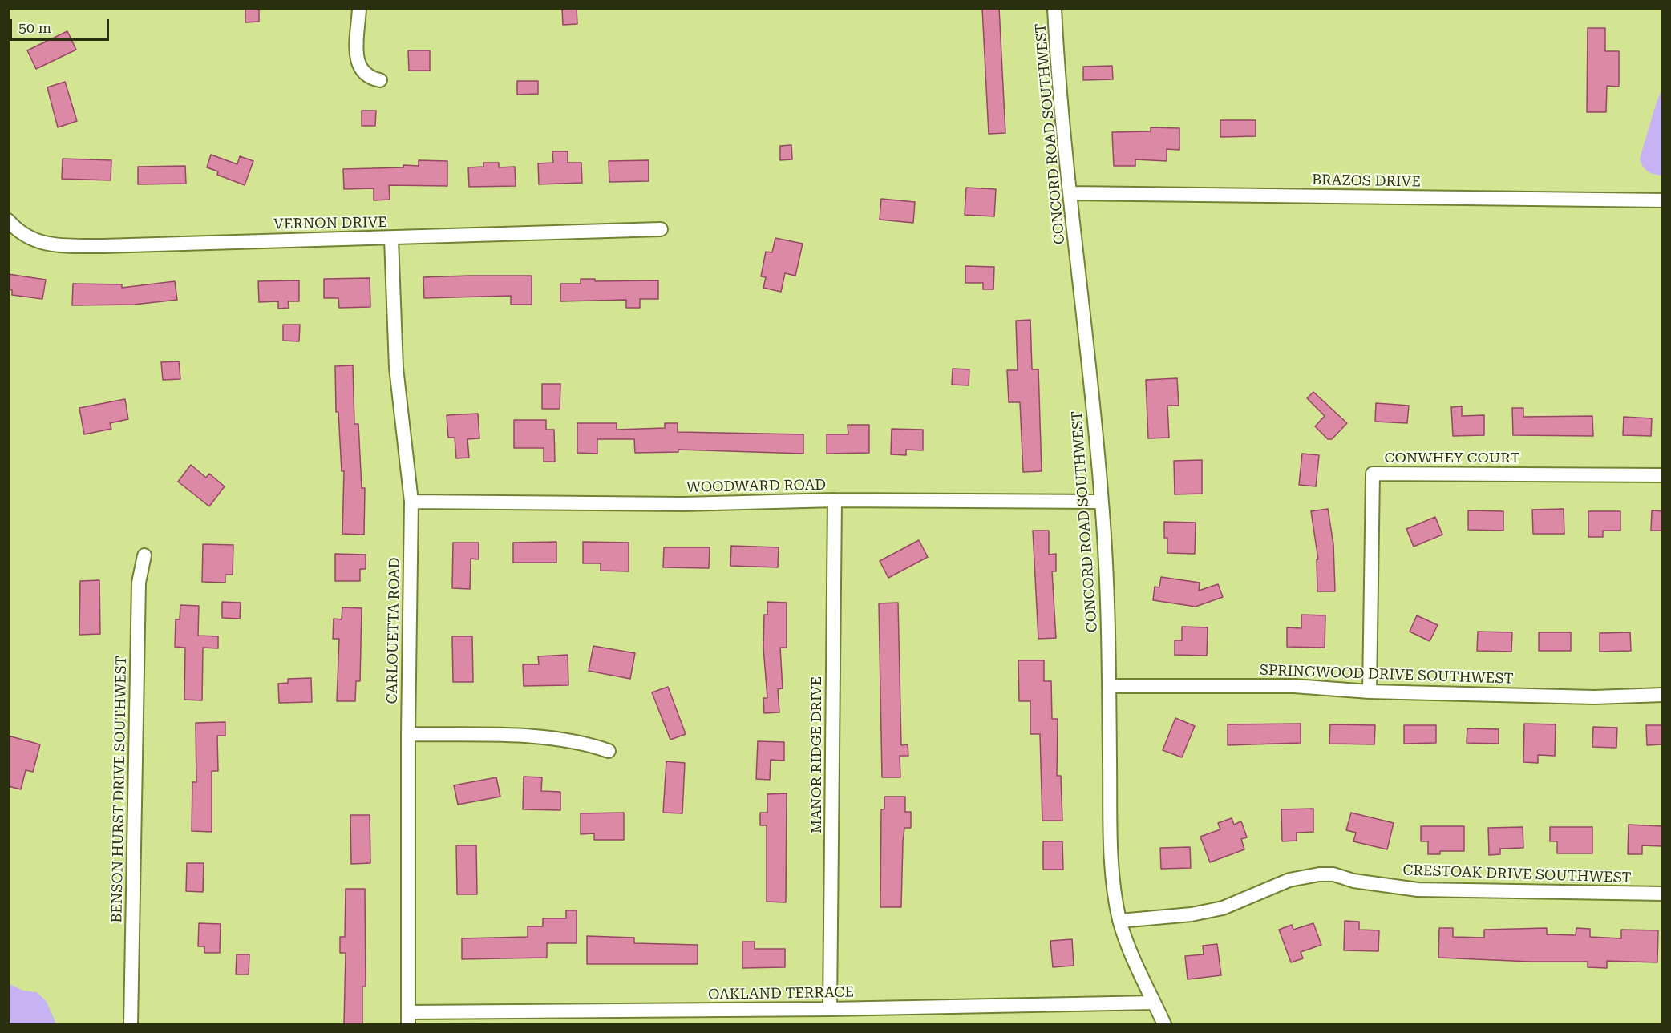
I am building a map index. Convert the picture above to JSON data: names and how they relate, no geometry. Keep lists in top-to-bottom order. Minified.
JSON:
{"streets":{"street":["CONCORD ROAD SOUTHWEST","BRAZOS DRIVE","VERNON DRIVE","CONWHEY COURT","WOODWARD ROAD","CARLOUETTA ROAD","SPRINGWOOD DRIVE SOUTHWEST","MANOR RIDGE DRIVE","BENSON HURST DRIVE SOUTHWEST","CRESTOAK DRIVE SOUTHWEST","OAKLAND TERRACE"]},"crossings":[["CONCORD ROAD SOUTHWEST","BRAZOS DRIVE"],["CONCORD ROAD SOUTHWEST","WOODWARD ROAD"],["CONCORD ROAD SOUTHWEST","SPRINGWOOD DRIVE SOUTHWEST"],["CONCORD ROAD SOUTHWEST","CRESTOAK DRIVE SOUTHWEST"],["CONCORD ROAD SOUTHWEST","OAKLAND TERRACE"],["VERNON DRIVE","CARLOUETTA ROAD"],["CONWHEY COURT","SPRINGWOOD DRIVE SOUTHWEST"],["WOODWARD ROAD","CARLOUETTA ROAD"],["WOODWARD ROAD","MANOR RIDGE DRIVE"],["CARLOUETTA ROAD","OAKLAND TERRACE"],["MANOR RIDGE DRIVE","OAKLAND TERRACE"]],"scale_bar":"50 m"}
